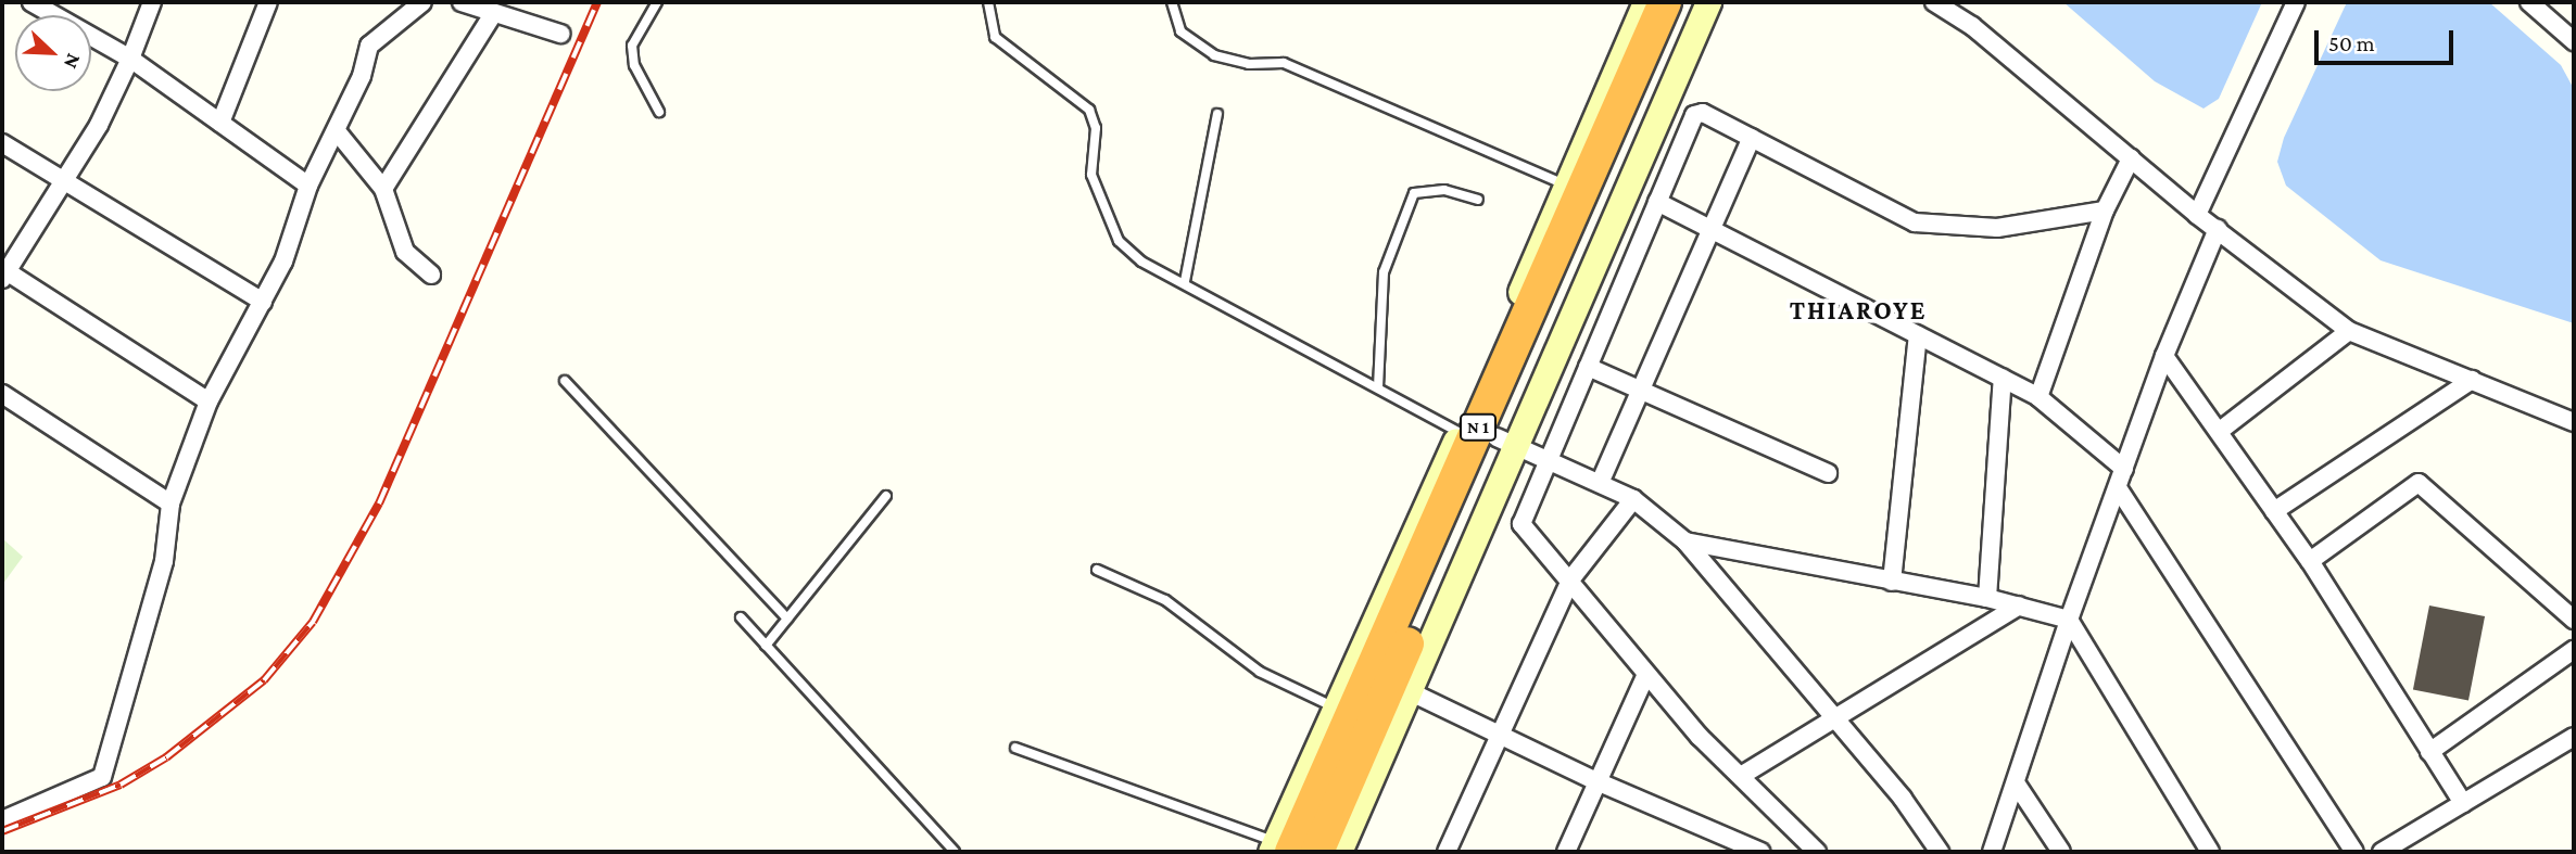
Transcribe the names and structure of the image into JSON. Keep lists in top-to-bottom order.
{
  "streets": {
    "highway": ["N 1"]
  },
  "districts": ["THIAROYE"],
  "scale_bar": "50 m",
  "north": "bottom right"
}
